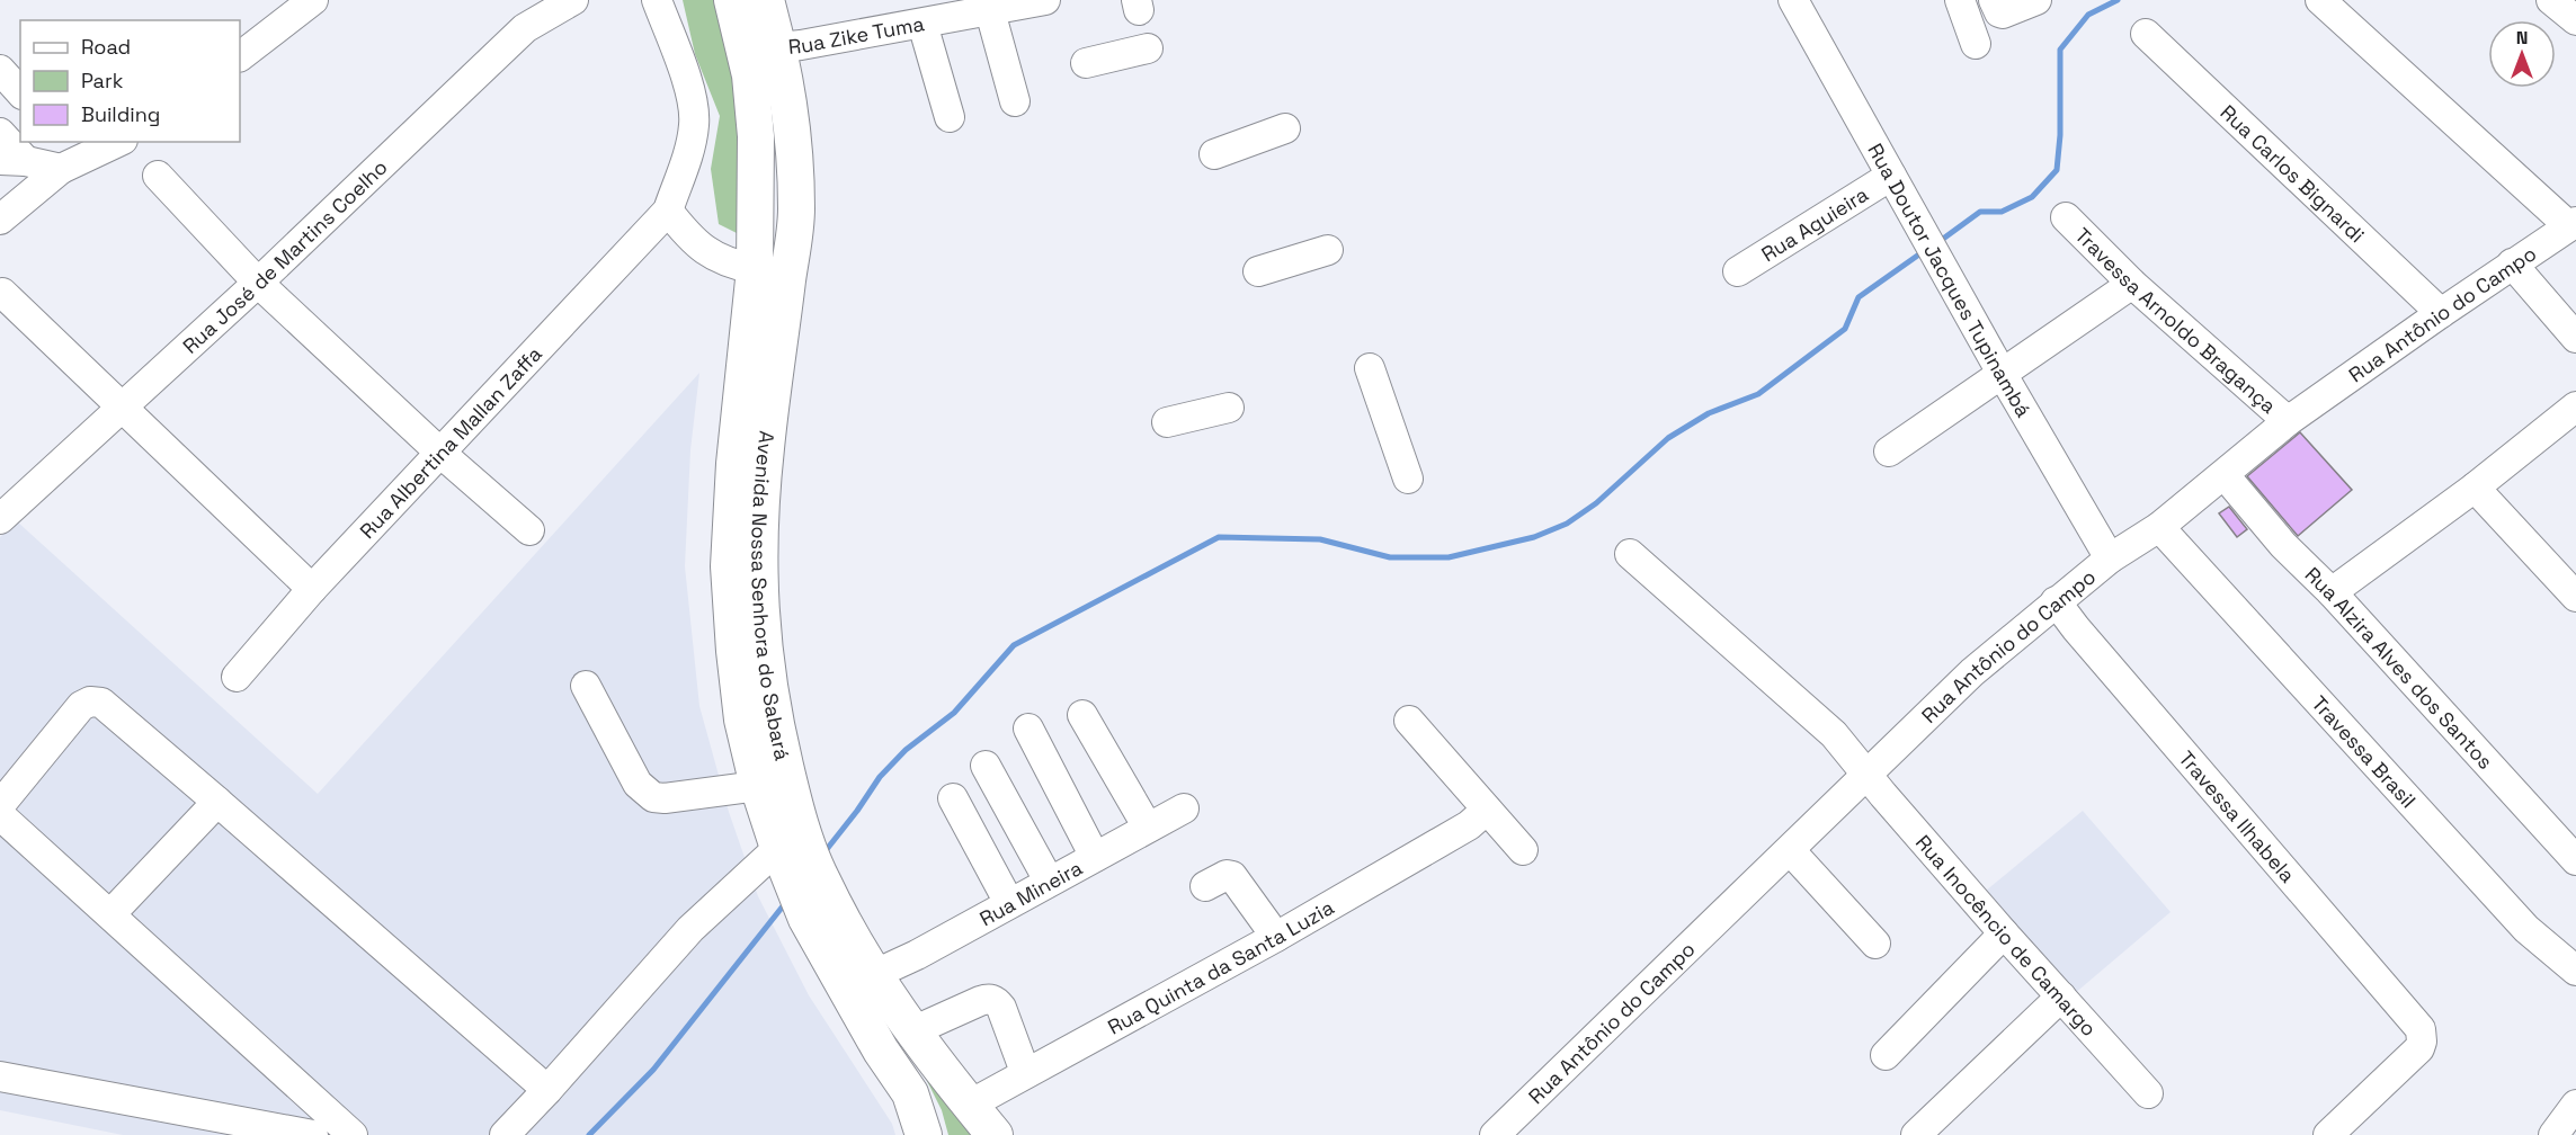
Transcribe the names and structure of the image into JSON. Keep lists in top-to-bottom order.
{
  "streets": {
    "main road": ["Avenida Nossa Senhora do Sabará"],
    "street": [
      "Rua Zike Tuma",
      "Rua Carlos Bignardi",
      "Rua Aguieira",
      "Rua José de Martins Coelho",
      "Rua Doutor Jacques Tupinambá",
      "Rua Antônio do Campo",
      "Travessa Arnoldo Bragança",
      "Rua Albertina Mallan Zaffa",
      "Rua Alzira Alves dos Santos",
      "Travessa Brasil",
      "Travessa Ilhabela",
      "Rua Mineira",
      "Rua Inocêncio de Camargo",
      "Rua Quinta da Santa Luzia"
    ]
  },
  "crossings": [
    ["Rua Zike Tuma", "Avenida Nossa Senhora do Sabará"],
    ["Rua Carlos Bignardi", "Rua Antônio do Campo"],
    ["Rua Aguieira", "Rua Doutor Jacques Tupinambá"],
    ["Rua Doutor Jacques Tupinambá", "Rua Antônio do Campo"],
    ["Rua Antônio do Campo", "Travessa Arnoldo Bragança"],
    ["Rua Antônio do Campo", "Rua Alzira Alves dos Santos"],
    ["Rua Antônio do Campo", "Travessa Brasil"],
    ["Rua Antônio do Campo", "Travessa Ilhabela"],
    ["Rua Antônio do Campo", "Rua Inocêncio de Camargo"],
    ["Avenida Nossa Senhora do Sabará", "Rua Mineira"],
    ["Avenida Nossa Senhora do Sabará", "Rua Quinta da Santa Luzia"]
  ],
  "legend": ["Road", "Park", "Building"],
  "north": "top"
}
